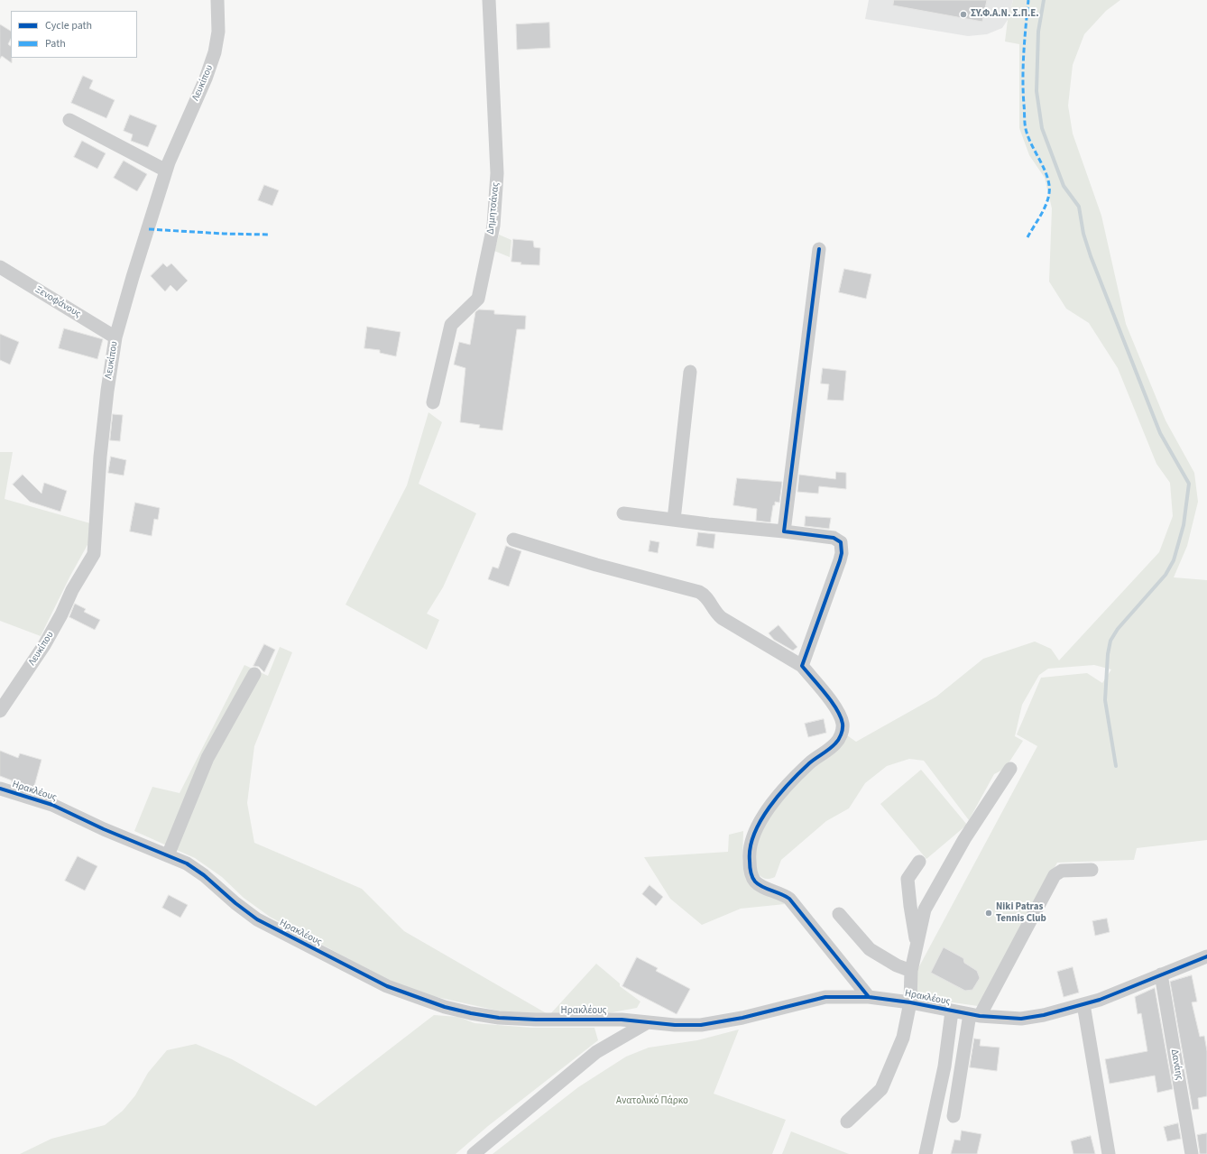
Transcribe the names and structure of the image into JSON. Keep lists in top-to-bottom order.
{
  "streets": {
    "street": [
      "Λευκίπου",
      "Δημητσάνας",
      "Ξενοφάνους",
      "Ηρακλέους",
      "Δανάης"
    ]
  },
  "crossings": [
    ["Λευκίπου", "Ξενοφάνους"],
    ["Ηρακλέους", "Δανάης"]
  ],
  "parks": ["Ανατολικό Πάρκο"],
  "places": ["ΣΥ.Φ.Α.Ν. Σ.Π.Ε.", "Niki Patras Tennis Club"],
  "legend": ["Cycle path", "Path"]
}
